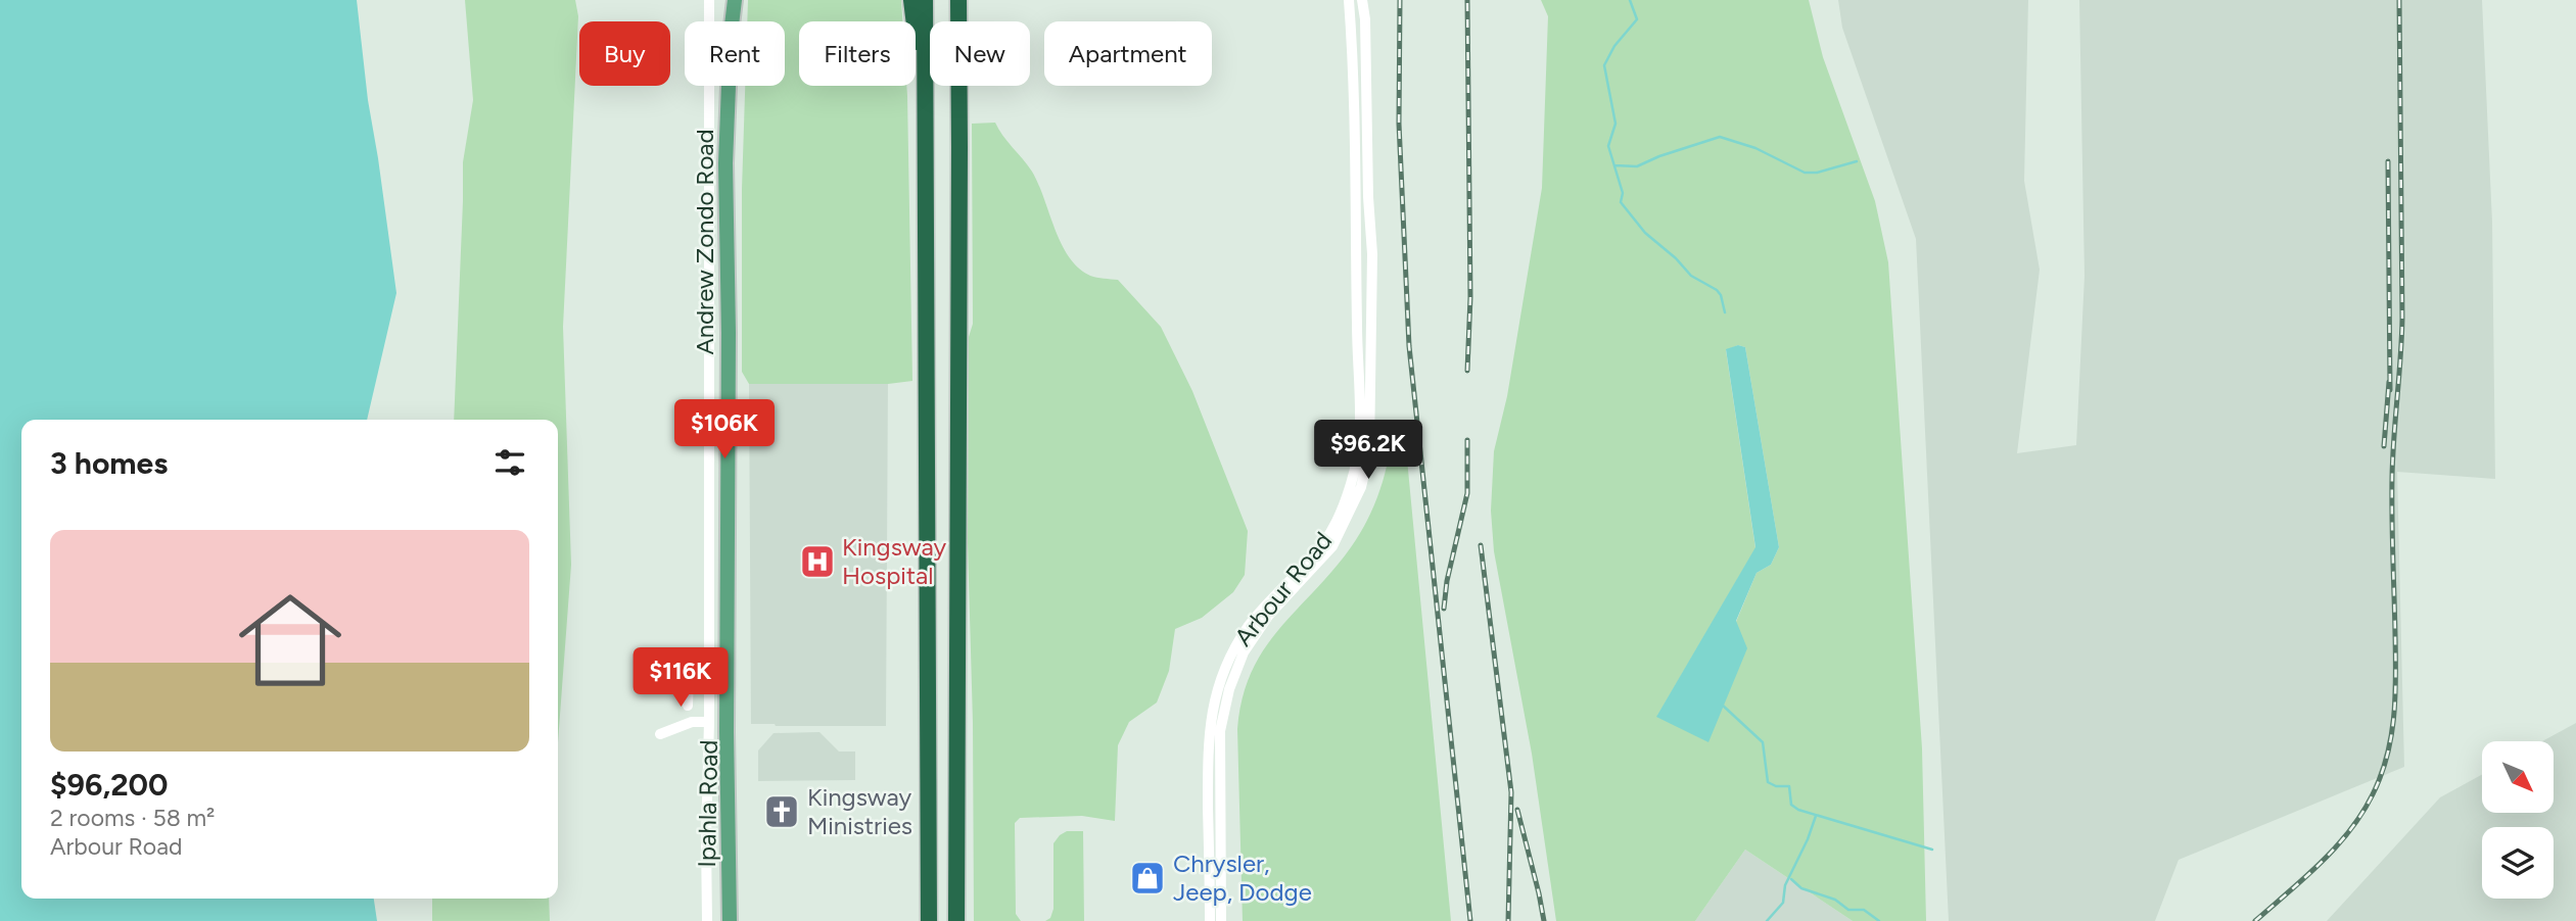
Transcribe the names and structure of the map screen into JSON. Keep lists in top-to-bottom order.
{
  "streets": {
    "main road": ["Andrew Zondo Road"],
    "street": ["Arbour Road", "Ipahla Road"]
  },
  "places": {
    "hospital": ["Kingsway Hospital"],
    "church": ["Kingsway Ministries"],
    "shop": ["Chrysler, Jeep, Dodge"]
  },
  "north": "bottom right",
  "page": {
    "chip": [
      "Buy",
      "Rent",
      "Filters",
      "New",
      "Apartment"
    ],
    "price": ["$106K", "$96.2K", "$116K"],
    "heading": "3 homes",
    "list": [
      {
        "name": "$96,200",
        "note": "2 rooms · 58 m² · Arbour Road"
      }
    ]
  }
}
